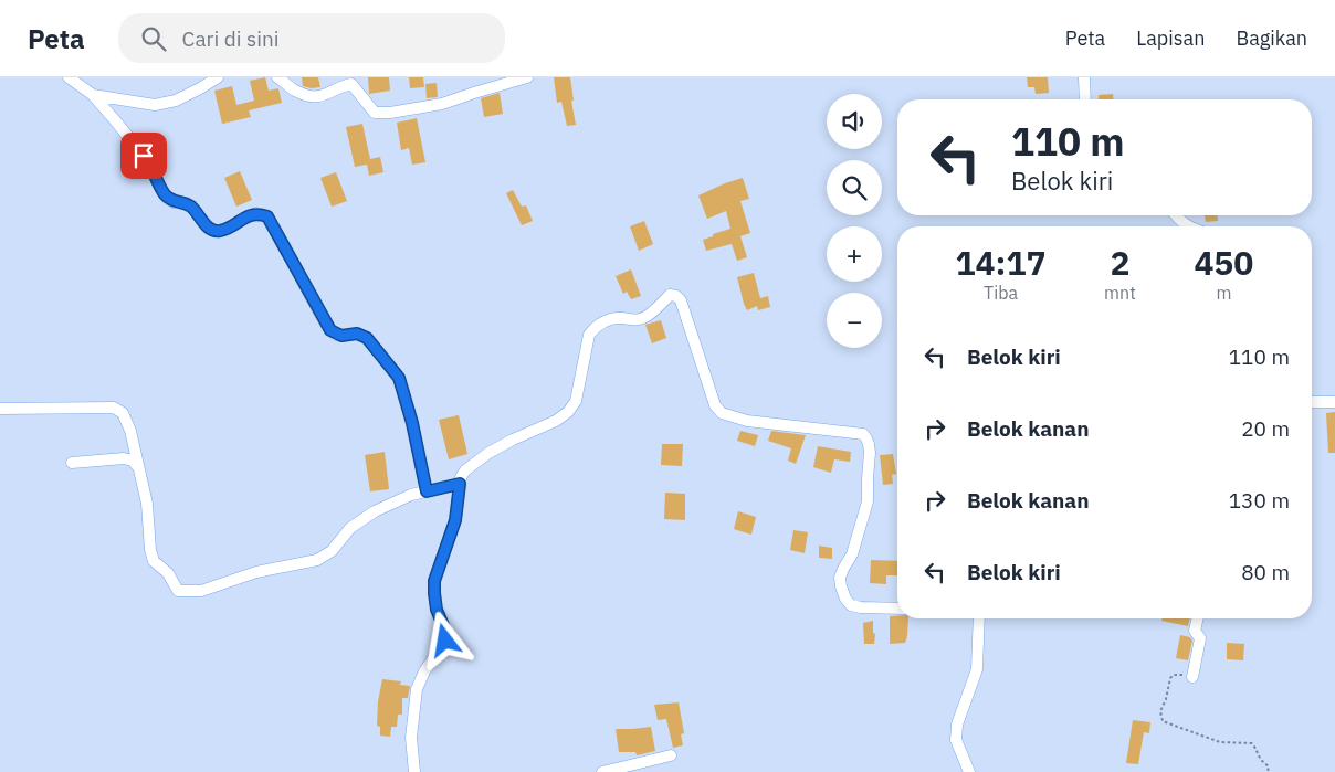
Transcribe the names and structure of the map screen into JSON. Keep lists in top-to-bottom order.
{
  "page": {
    "header": "Peta",
    "search": "Cari di sini",
    "nav": ["Peta", "Lapisan", "Bagikan"],
    "map_buttons": ["+", "−"],
    "turn": ["110 m", "Belok kiri"],
    "eta": [
      "14:17",
      "Tiba",
      "2",
      "mnt",
      "450",
      "m"
    ],
    "list": [
      {
        "name": "Belok kiri",
        "value": "110 m"
      },
      {
        "name": "Belok kanan",
        "value": "20 m"
      },
      {
        "name": "Belok kanan",
        "value": "130 m"
      },
      {
        "name": "Belok kiri",
        "value": "80 m"
      }
    ]
  }
}
